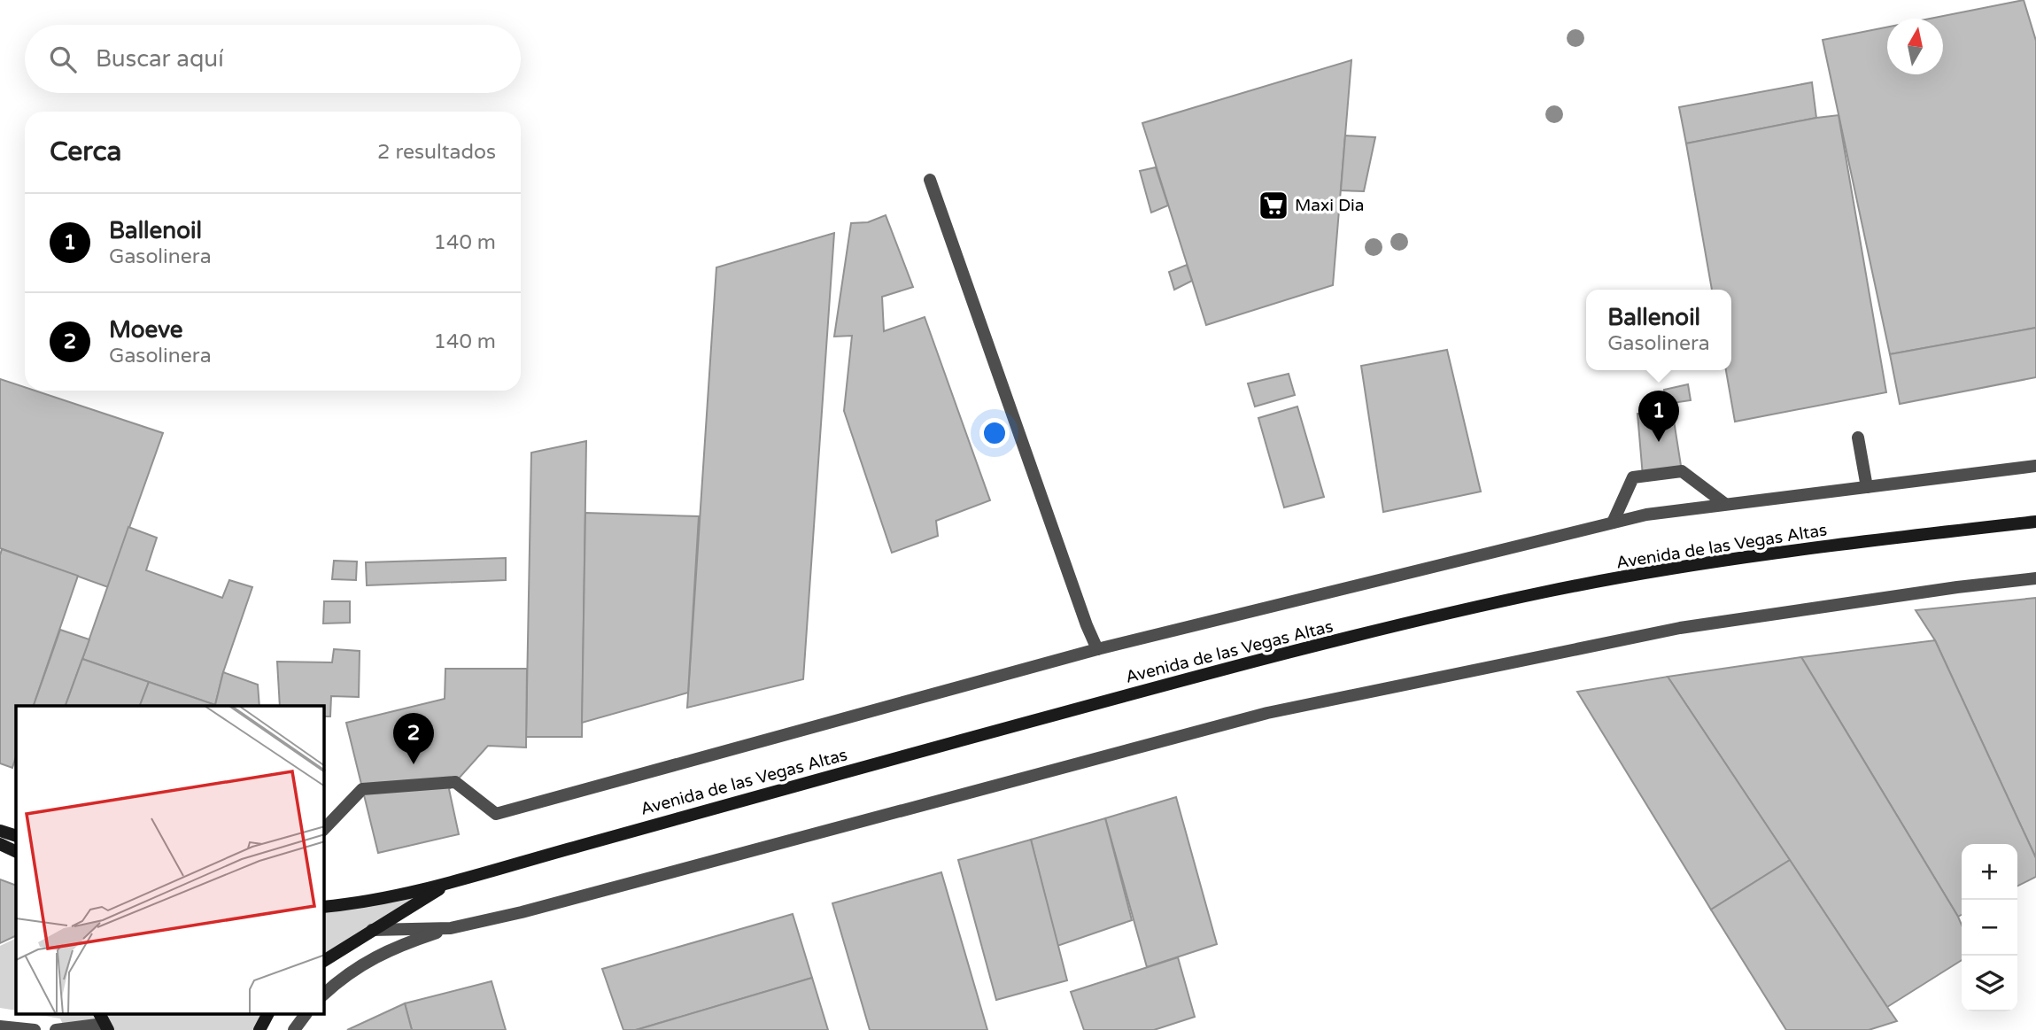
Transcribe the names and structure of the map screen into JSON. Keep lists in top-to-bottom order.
{
  "streets": {
    "main road": ["Avenida de las Vegas Altas"]
  },
  "places": {
    "supermarket": ["Maxi Dia"]
  },
  "north": "top",
  "page": {
    "search": "Buscar aquí",
    "heading": ["Cerca", "2 resultados"],
    "list": [
      {
        "mark": "1",
        "name": "Ballenoil",
        "note": "Gasolinera",
        "value": "140 m"
      },
      {
        "mark": "2",
        "name": "Moeve",
        "note": "Gasolinera",
        "value": "140 m"
      }
    ],
    "popup": ["Ballenoil", "Gasolinera"],
    "pins": ["1", "2"],
    "map_buttons": ["+", "−"]
  }
}
